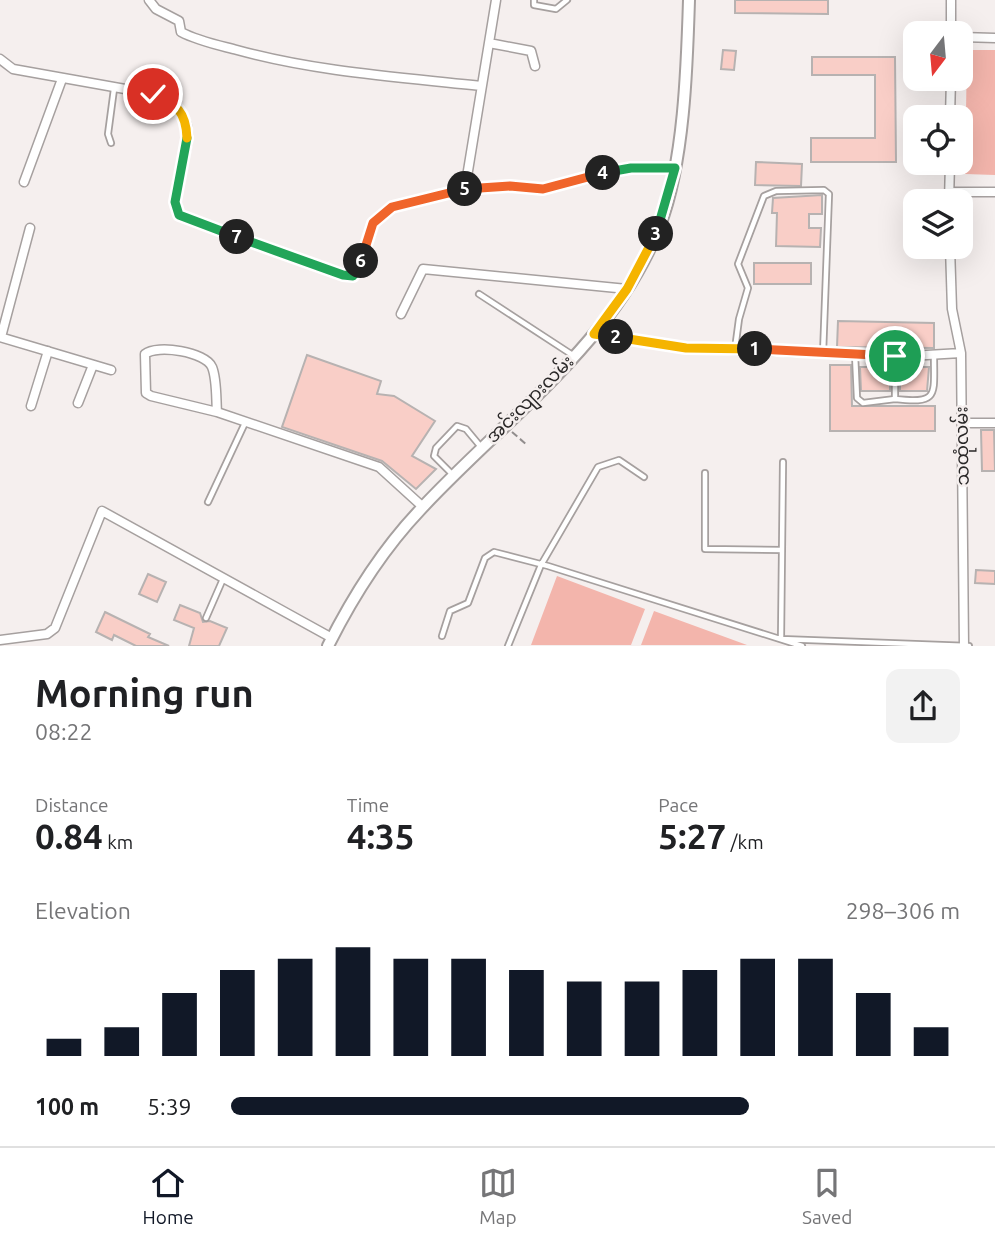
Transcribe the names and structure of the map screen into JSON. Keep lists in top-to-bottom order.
{
  "streets": {
    "main road": ["အင်းလျားလမ်း"],
    "street": ["သထုံလမ်း"]
  },
  "north": "bottom",
  "page": {
    "pins": [
      "4",
      "5",
      "3",
      "7",
      "6",
      "2",
      "1"
    ],
    "heading": ["Morning run", "08:22"],
    "stats": [
      ["Distance", "0.84 km"],
      ["Time", "4:35"],
      ["Pace", "5:27 /km"]
    ],
    "chart": ["Elevation", "298–306 m"],
    "list": [
      {
        "name": "100 m",
        "note": "5:39"
      }
    ],
    "tabs": ["Home", "Map", "Saved"]
  }
}
